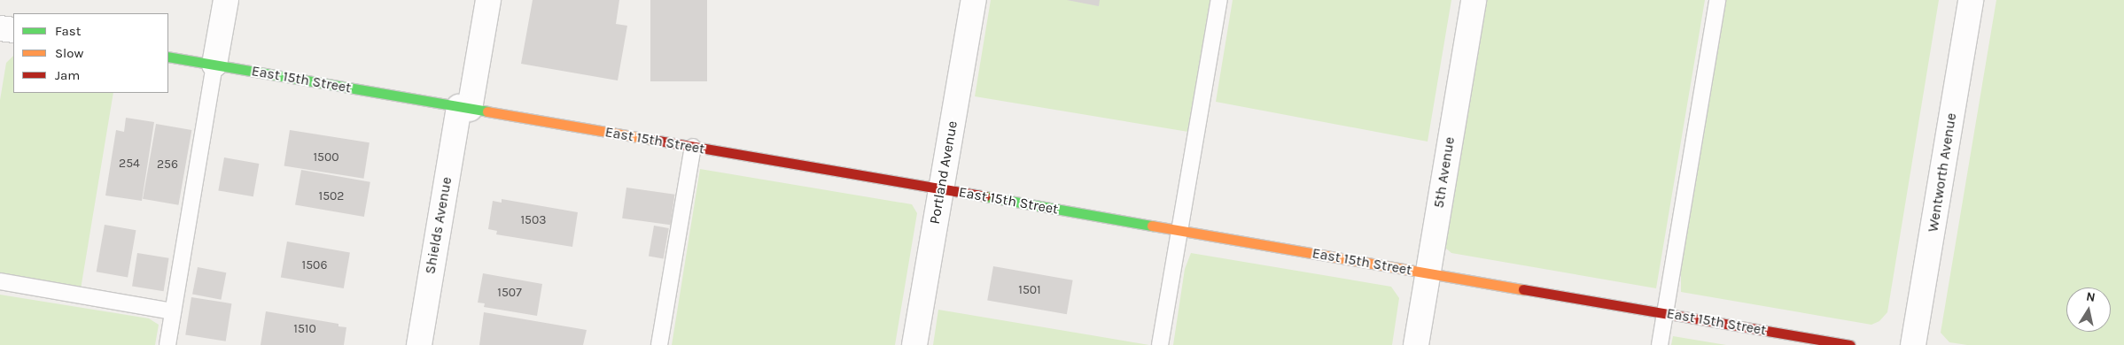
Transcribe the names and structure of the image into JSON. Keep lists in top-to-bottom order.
{
  "streets": {
    "street": [
      "East 15th Street",
      "Portland Avenue",
      "5th Avenue",
      "Wentworth Avenue",
      "Shields Avenue"
    ]
  },
  "crossings": [
    ["East 15th Street", "Portland Avenue"],
    ["East 15th Street", "5th Avenue"],
    ["East 15th Street", "Shields Avenue"]
  ],
  "house_numbers": [
    "1500",
    "254",
    "256",
    "1502",
    "1503",
    "1506",
    "1501",
    "1507",
    "1510"
  ],
  "legend": ["Fast", "Slow", "Jam"],
  "north": "top"
}
